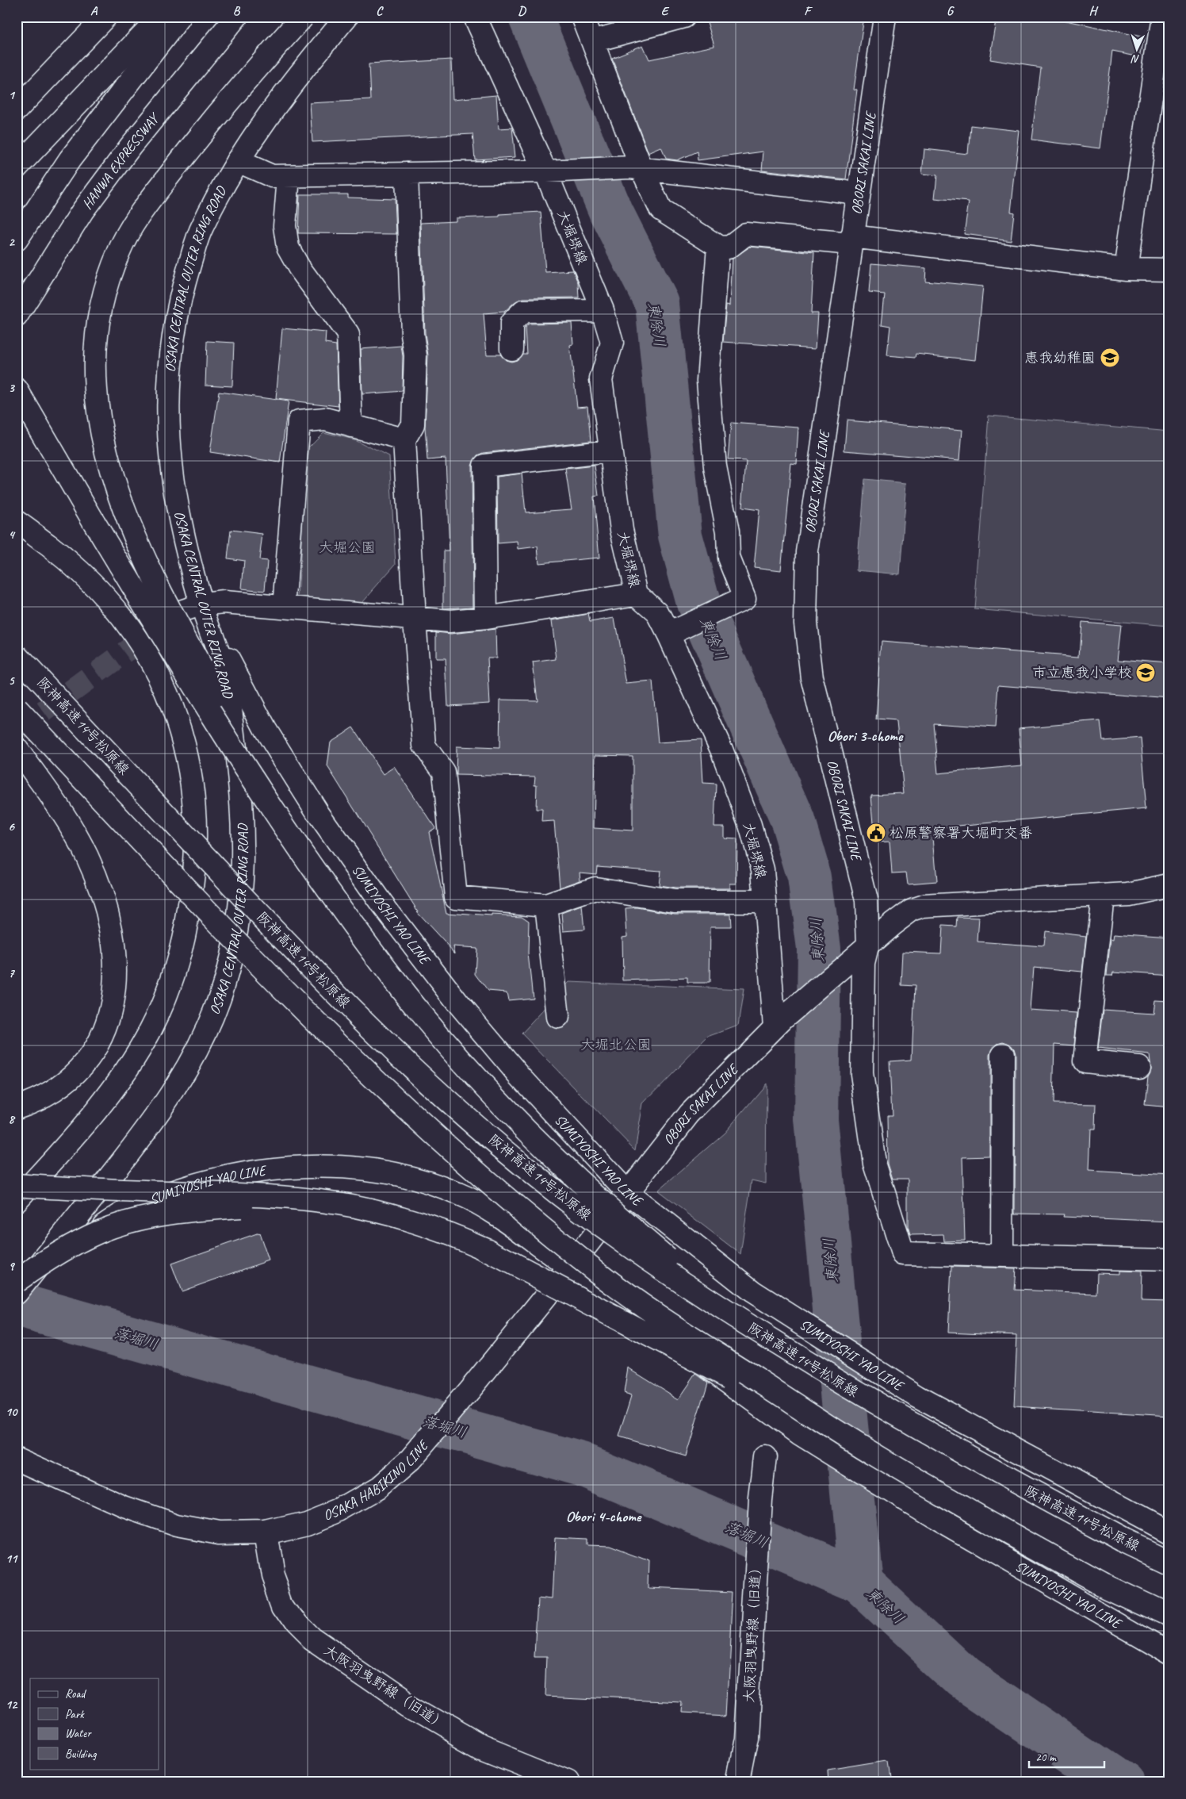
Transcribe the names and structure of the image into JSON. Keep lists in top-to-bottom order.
{
  "streets": {
    "main road": [
      "HANWA EXPRESSWAY",
      "OBORI SAKAI LINE",
      "大堀堺線",
      "OSAKA CENTRAL OUTER RING ROAD",
      "阪神高速14号松原線",
      "SUMIYOSHI YAO LINE",
      "OSAKA HABIKINO LINE",
      "大阪羽曳野線（旧道）"
    ]
  },
  "crossings": [
    ["OBORI SAKAI LINE", "大堀堺線"],
    ["OBORI SAKAI LINE", "SUMIYOSHI YAO LINE"],
    ["OBORI SAKAI LINE", "OSAKA HABIKINO LINE"],
    ["OSAKA CENTRAL OUTER RING ROAD", "SUMIYOSHI YAO LINE"],
    ["SUMIYOSHI YAO LINE", "OSAKA HABIKINO LINE"],
    ["OSAKA HABIKINO LINE", "大阪羽曳野線（旧道）"]
  ],
  "districts": ["Obori 3-chome", "Obori 4-chome"],
  "water": ["東除川", "落堀川"],
  "parks": ["大堀公園", "大堀北公園"],
  "places": {
    "school or university": ["恵我幼稚園", "市立恵我小学校"],
    "public building": ["松原警察署大堀町交番"]
  },
  "legend": [
    "Road",
    "Park",
    "Water",
    "Building"
  ],
  "scale_bar": "20 m",
  "north": "bottom",
  "grid": {
    "columns": [
      "A",
      "B",
      "C",
      "D",
      "E",
      "F",
      "G",
      "H"
    ],
    "rows": [
      "1",
      "2",
      "3",
      "4",
      "5",
      "6",
      "7",
      "8",
      "9",
      "10",
      "11",
      "12"
    ]
  }
}
